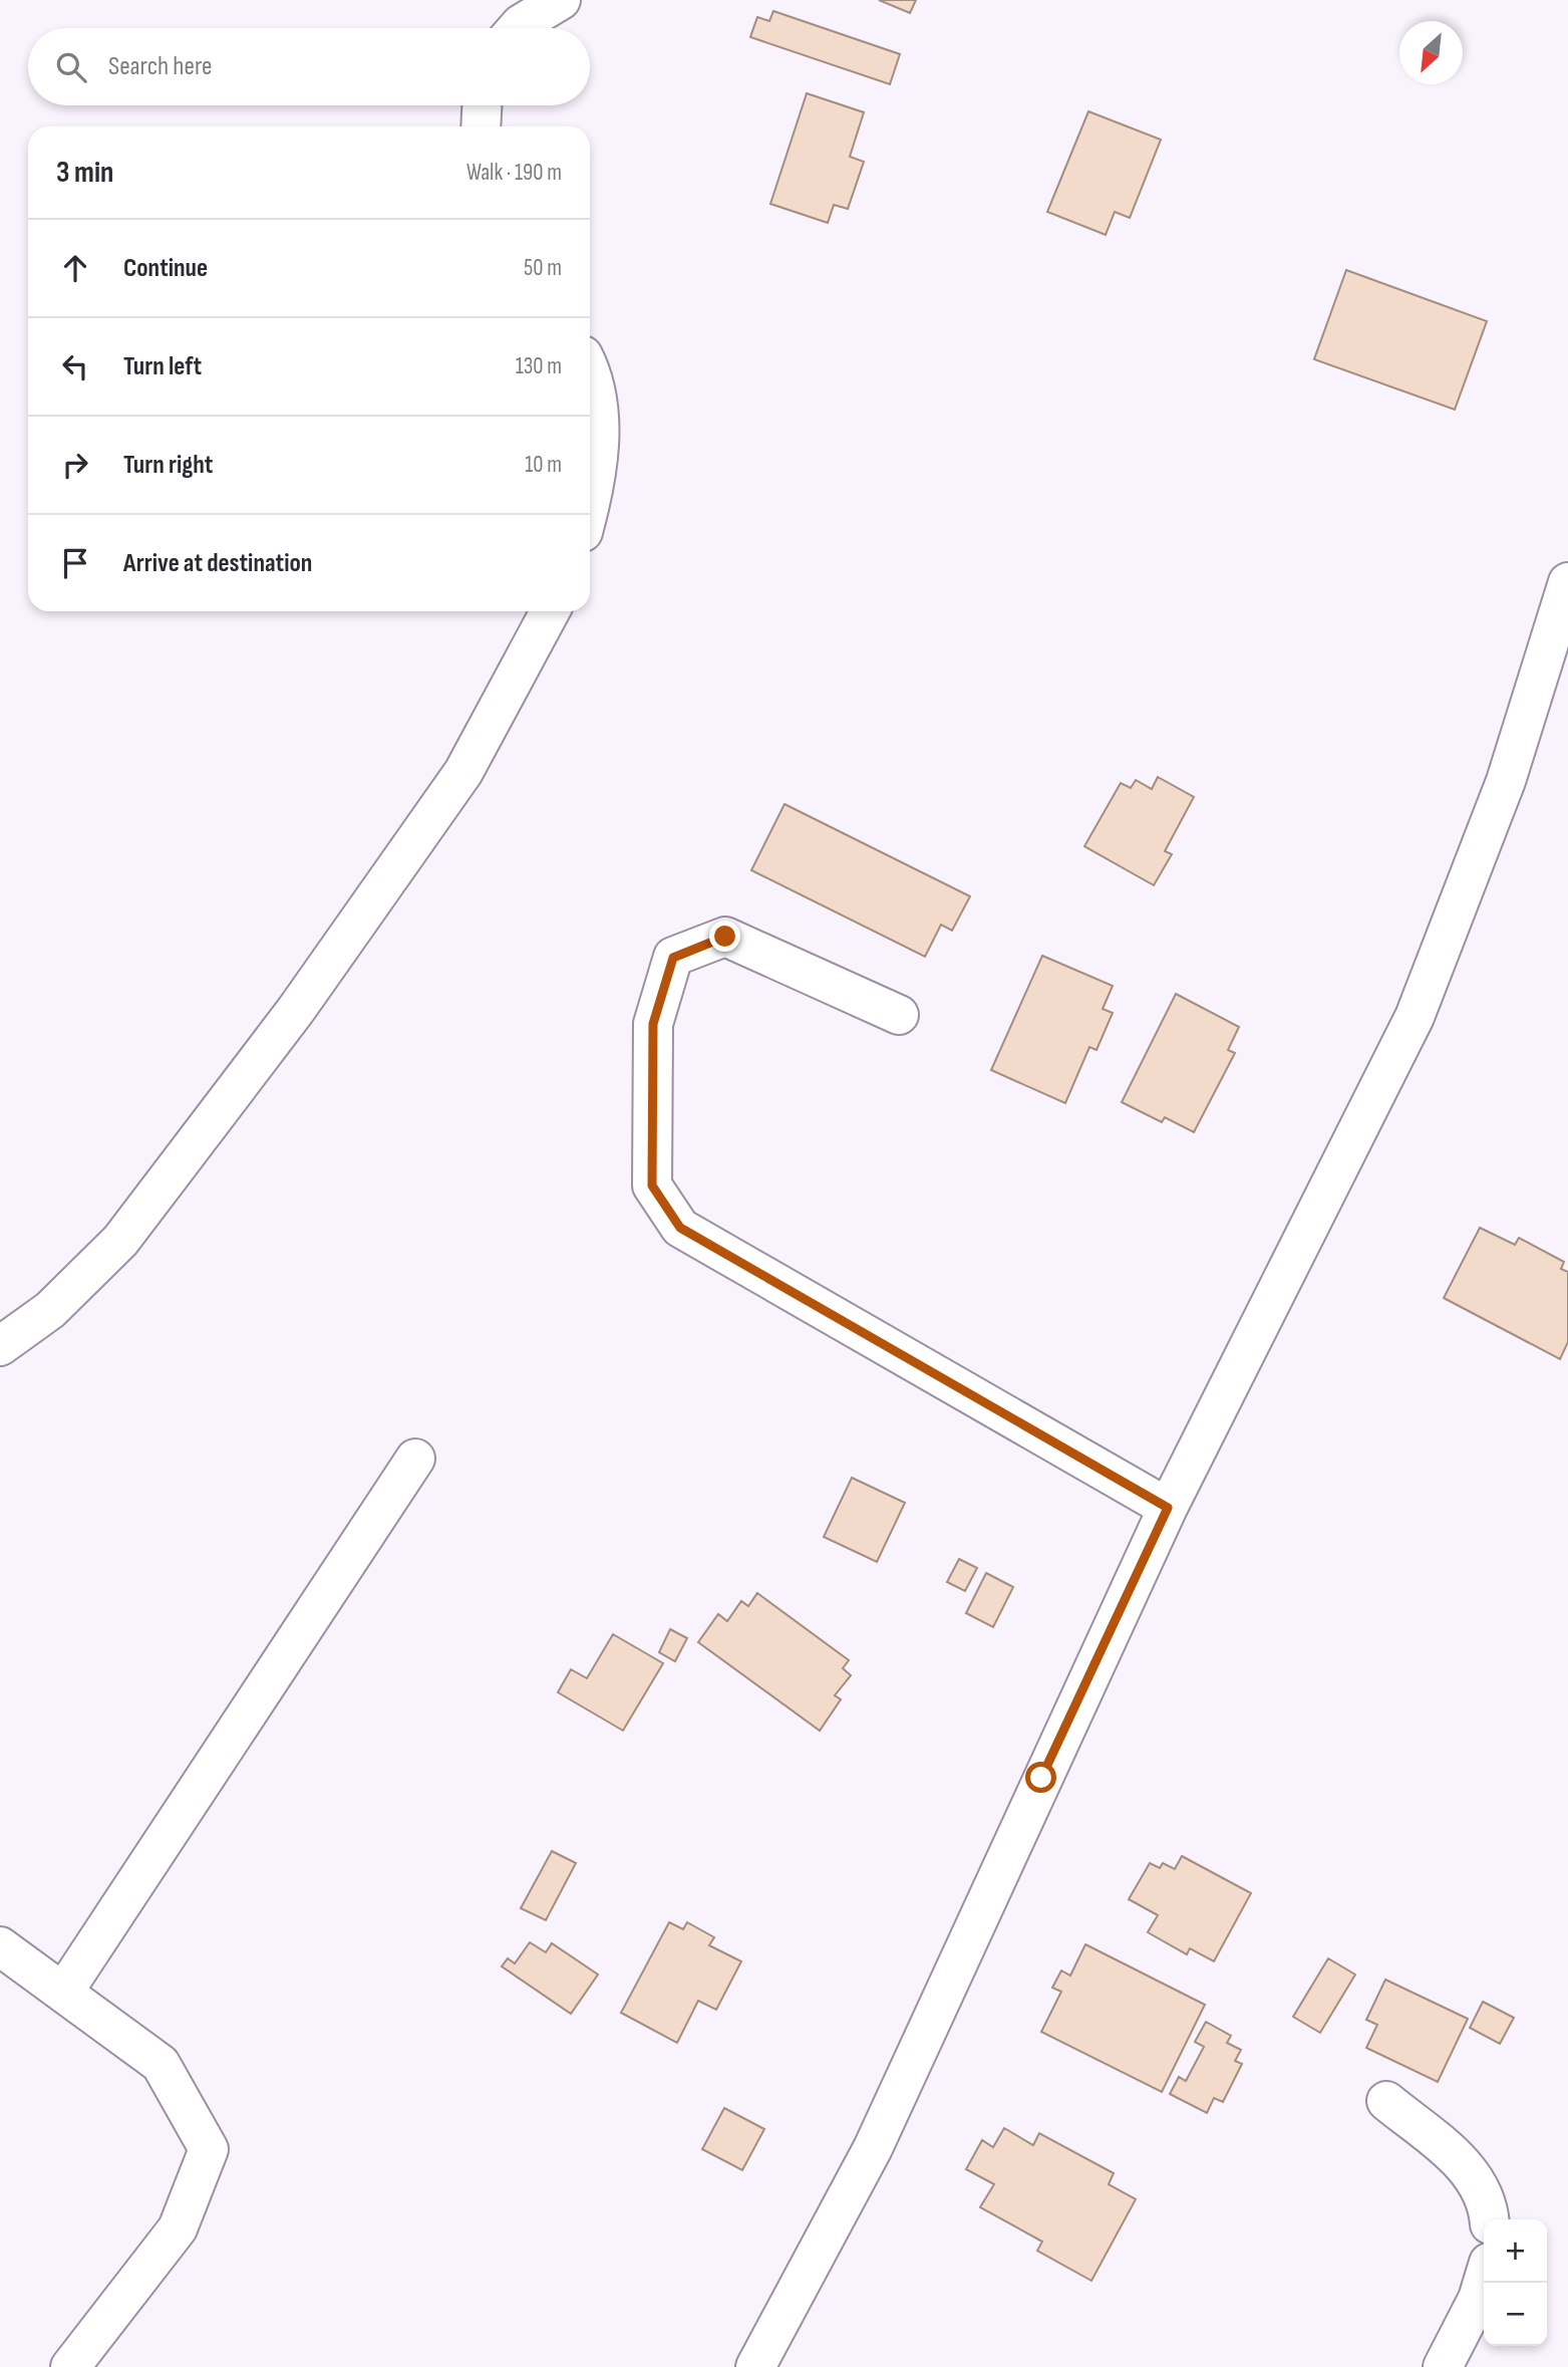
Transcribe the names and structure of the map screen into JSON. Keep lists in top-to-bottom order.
{
  "north": "bottom left",
  "page": {
    "search": "Search here",
    "heading": ["3 min", "Walk · 190 m"],
    "list": [
      ["Continue", "50 m"],
      ["Turn left", "130 m"],
      ["Turn right", "10 m"],
      "Arrive at destination"
    ],
    "map_buttons": ["+", "−"]
  }
}
